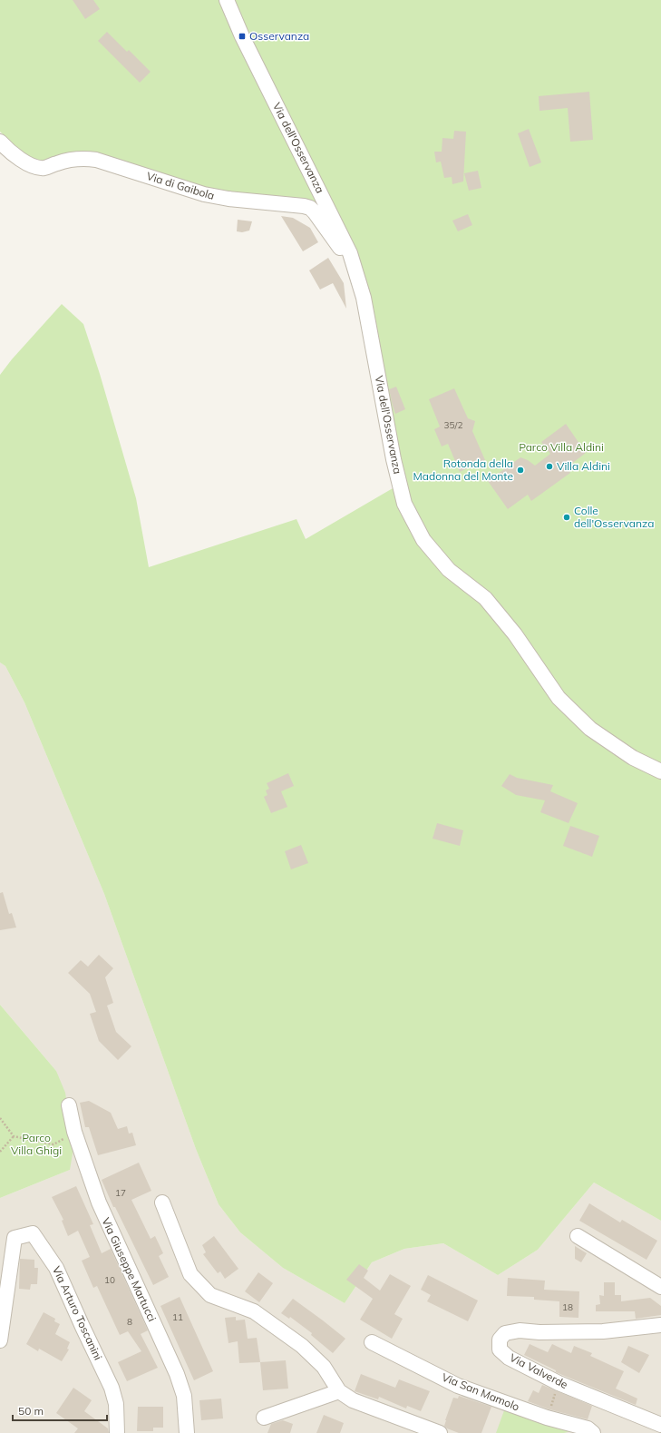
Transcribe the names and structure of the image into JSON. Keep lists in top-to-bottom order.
{
  "streets": {
    "street": [
      "Via dell'Osservanza",
      "Via di Gaibola",
      "Via Giuseppe Martucci",
      "Via Arturo Toscanini",
      "Via Valverde",
      "Via San Mamolo"
    ]
  },
  "crossings": [
    ["Via dell'Osservanza", "Via di Gaibola"]
  ],
  "parks": ["Parco Villa Aldini", "Parco Villa Ghigi"],
  "places": {
    "transit": ["Osservanza"],
    "other": ["Villa Aldini", "Rotonda della Madonna del Monte", "Colle dell'Osservanza"]
  },
  "house_numbers": [
    "35/2",
    "17",
    "10",
    "18",
    "11",
    "8"
  ],
  "scale_bar": "50 m"
}
